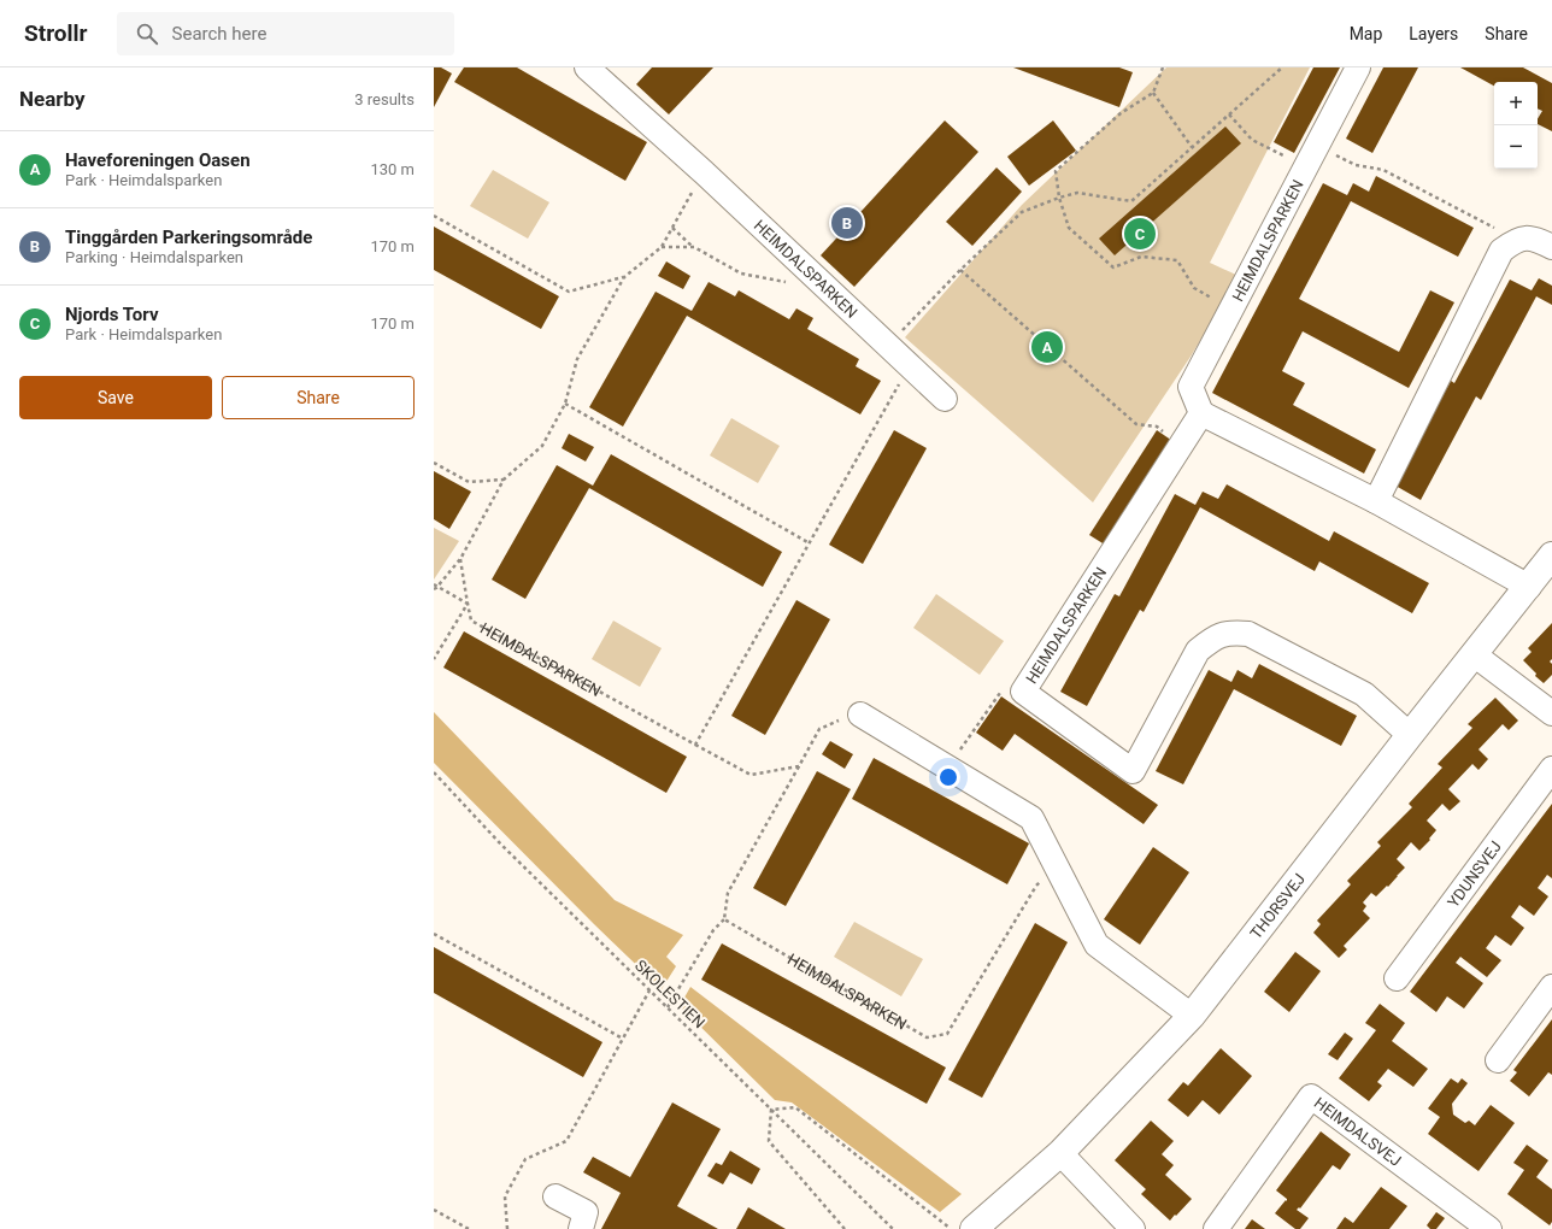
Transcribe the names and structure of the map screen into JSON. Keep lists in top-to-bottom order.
{
  "streets": {
    "street": [
      "HEIMDALSPARKEN",
      "YDUNSVEJ",
      "THORSVEJ",
      "HEIMDALSVEJ"
    ],
    "path": ["SKOLESTIEN"]
  },
  "crossings": [
    ["HEIMDALSPARKEN", "THORSVEJ"]
  ],
  "page": {
    "header": "Strollr",
    "search": "Search here",
    "nav": ["Map", "Layers", "Share"],
    "heading": ["Nearby", "3 results"],
    "map_buttons": ["+", "−"],
    "list": [
      {
        "mark": "A",
        "name": "Haveforeningen Oasen",
        "note": "Park · Heimdalsparken",
        "value": "130 m"
      },
      {
        "mark": "B",
        "name": "Tinggården Parkeringsområde",
        "note": "Parking · Heimdalsparken",
        "value": "170 m"
      },
      {
        "mark": "C",
        "name": "Njords Torv",
        "note": "Park · Heimdalsparken",
        "value": "170 m"
      }
    ],
    "pins": ["B", "C", "A"],
    "buttons": ["Save", "Share"]
  }
}
